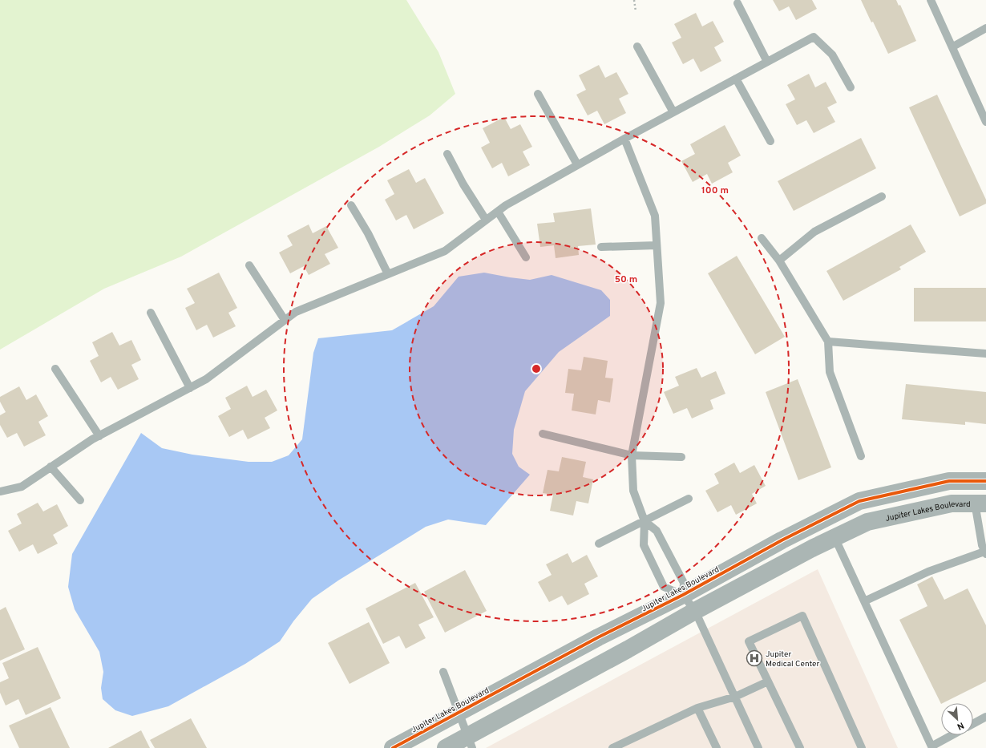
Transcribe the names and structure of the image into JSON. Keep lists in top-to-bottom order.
{
  "streets": {
    "street": ["Jupiter Lakes Boulevard"]
  },
  "places": {
    "hospital": ["Jupiter Medical Center"]
  },
  "north": "bottom right",
  "rings": ["100 m", "50 m"]
}
